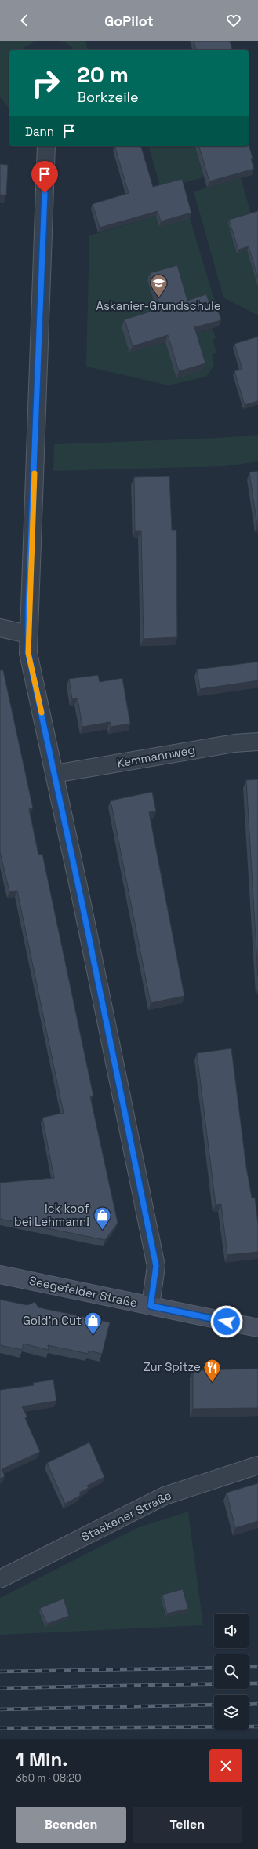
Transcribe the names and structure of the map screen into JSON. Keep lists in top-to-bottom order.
{
  "streets": {
    "street": ["Kemmannweg", "Seegefelder Straße", "Staakener Straße"]
  },
  "places": {
    "school or university": ["Askanier-Grundschule"],
    "shop": ["Ick koof bei Lehmann!", "Gold'n Cut"],
    "restaurant": ["Zur Spitze"]
  },
  "page": {
    "header": "GoPilot",
    "turn": ["20 m", "Borkzeile"],
    "then": "Dann",
    "heading": ["1 Min.", "350 m · 08:20"],
    "buttons": ["Beenden", "Teilen"]
  }
}
